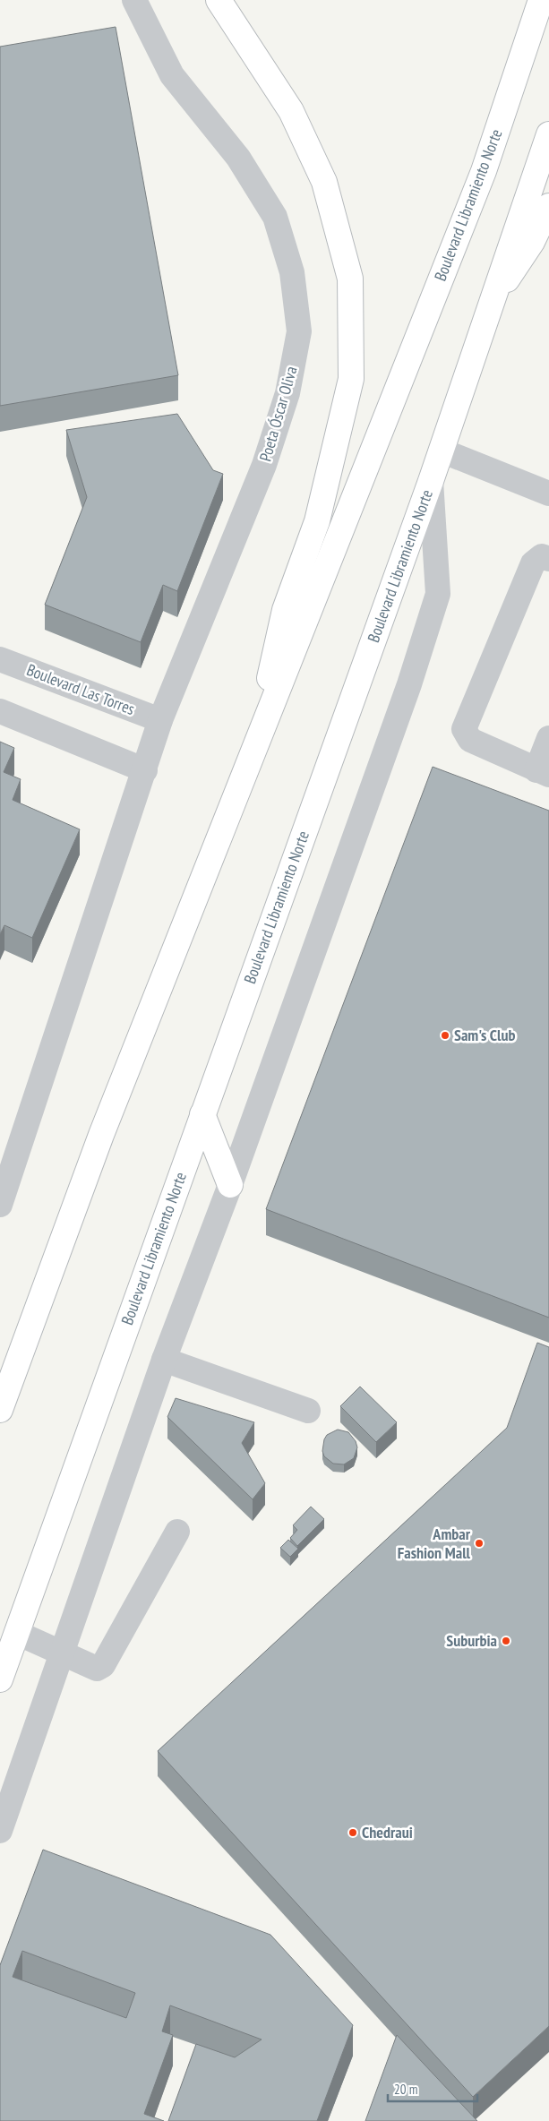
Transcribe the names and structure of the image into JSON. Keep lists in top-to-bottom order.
{
  "streets": {
    "highway": ["Boulevard Libramiento Norte"],
    "street": ["Poeta Óscar Oliva", "Boulevard Las Torres"]
  },
  "crossings": [
    ["Poeta Óscar Oliva", "Boulevard Las Torres"]
  ],
  "places": [
    "Sam's Club",
    "Ambar Fashion Mall",
    "Suburbia",
    "Chedraui"
  ],
  "scale_bar": "20 m"
}
